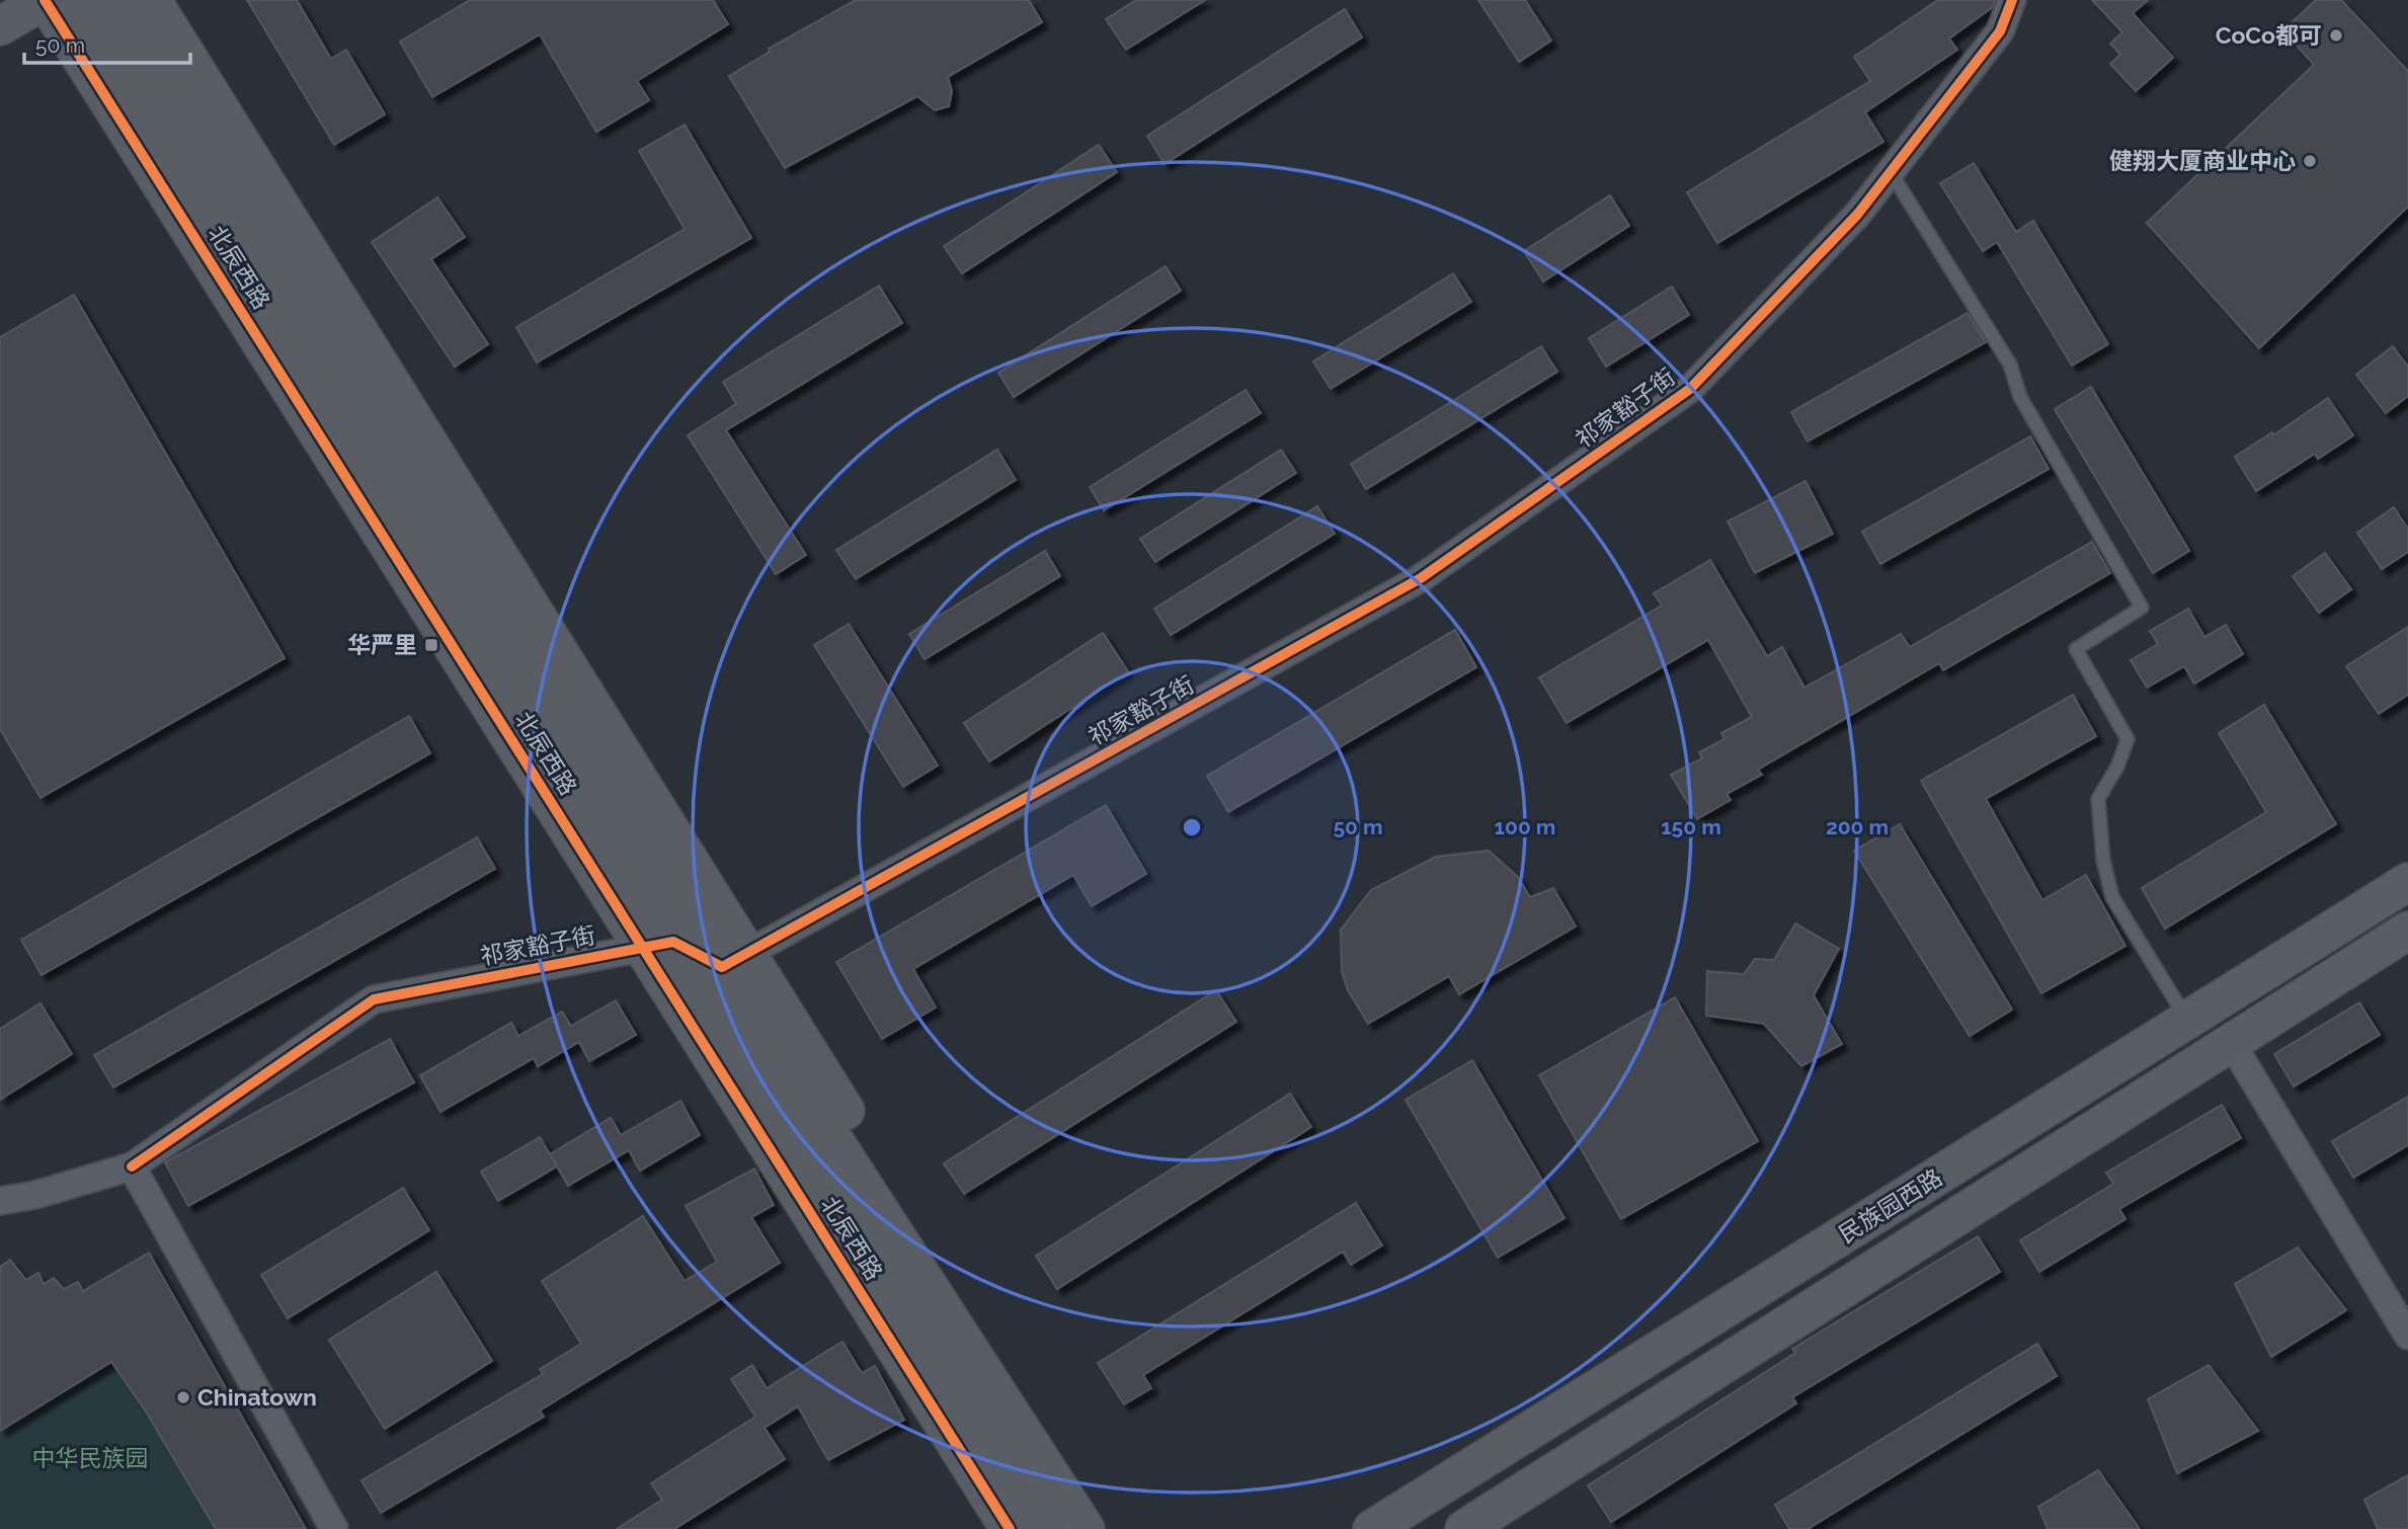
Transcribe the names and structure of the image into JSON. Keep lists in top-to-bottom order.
{
  "streets": {
    "main road": ["北辰西路", "民族园西路"],
    "street": ["祁家豁子街"]
  },
  "crossings": [
    ["北辰西路", "祁家豁子街"]
  ],
  "parks": ["中华民族园"],
  "places": {
    "other": ["CoCo都可", "健翔大厦商业中心", "Chinatown"],
    "transit": ["华严里"]
  },
  "scale_bar": "50 m",
  "rings": [
    "50 m",
    "100 m",
    "150 m",
    "200 m"
  ]
}
